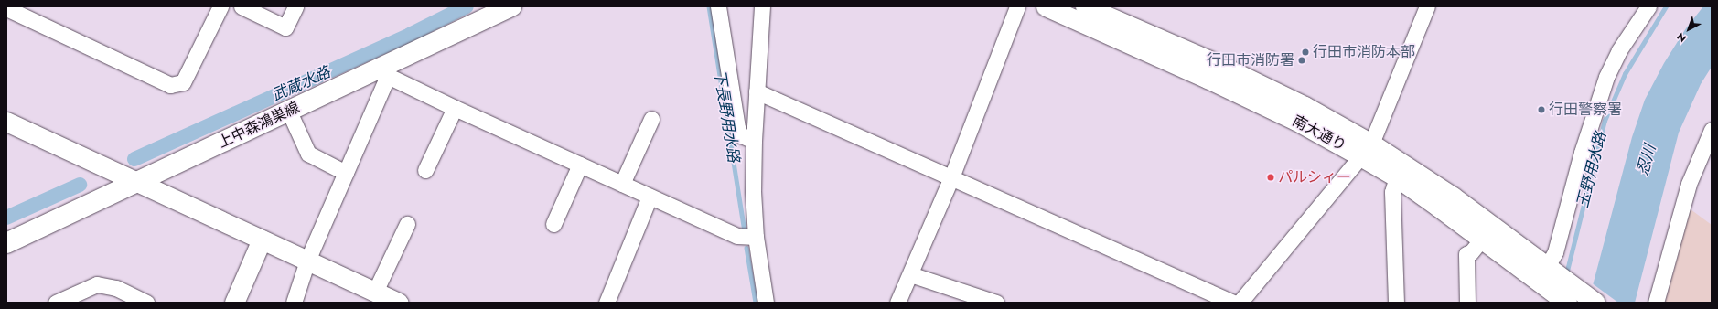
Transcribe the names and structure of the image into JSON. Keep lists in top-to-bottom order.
{
  "streets": {
    "main road": ["上中森鴻巣線"],
    "street": ["南大通り"]
  },
  "water": [
    "武蔵水路",
    "下長野用水路",
    "忍川",
    "玉野用水路"
  ],
  "places": [
    "行田市消防本部",
    "行田市消防署",
    "行田警察署",
    "パルシィー"
  ],
  "north": "bottom left"
}
